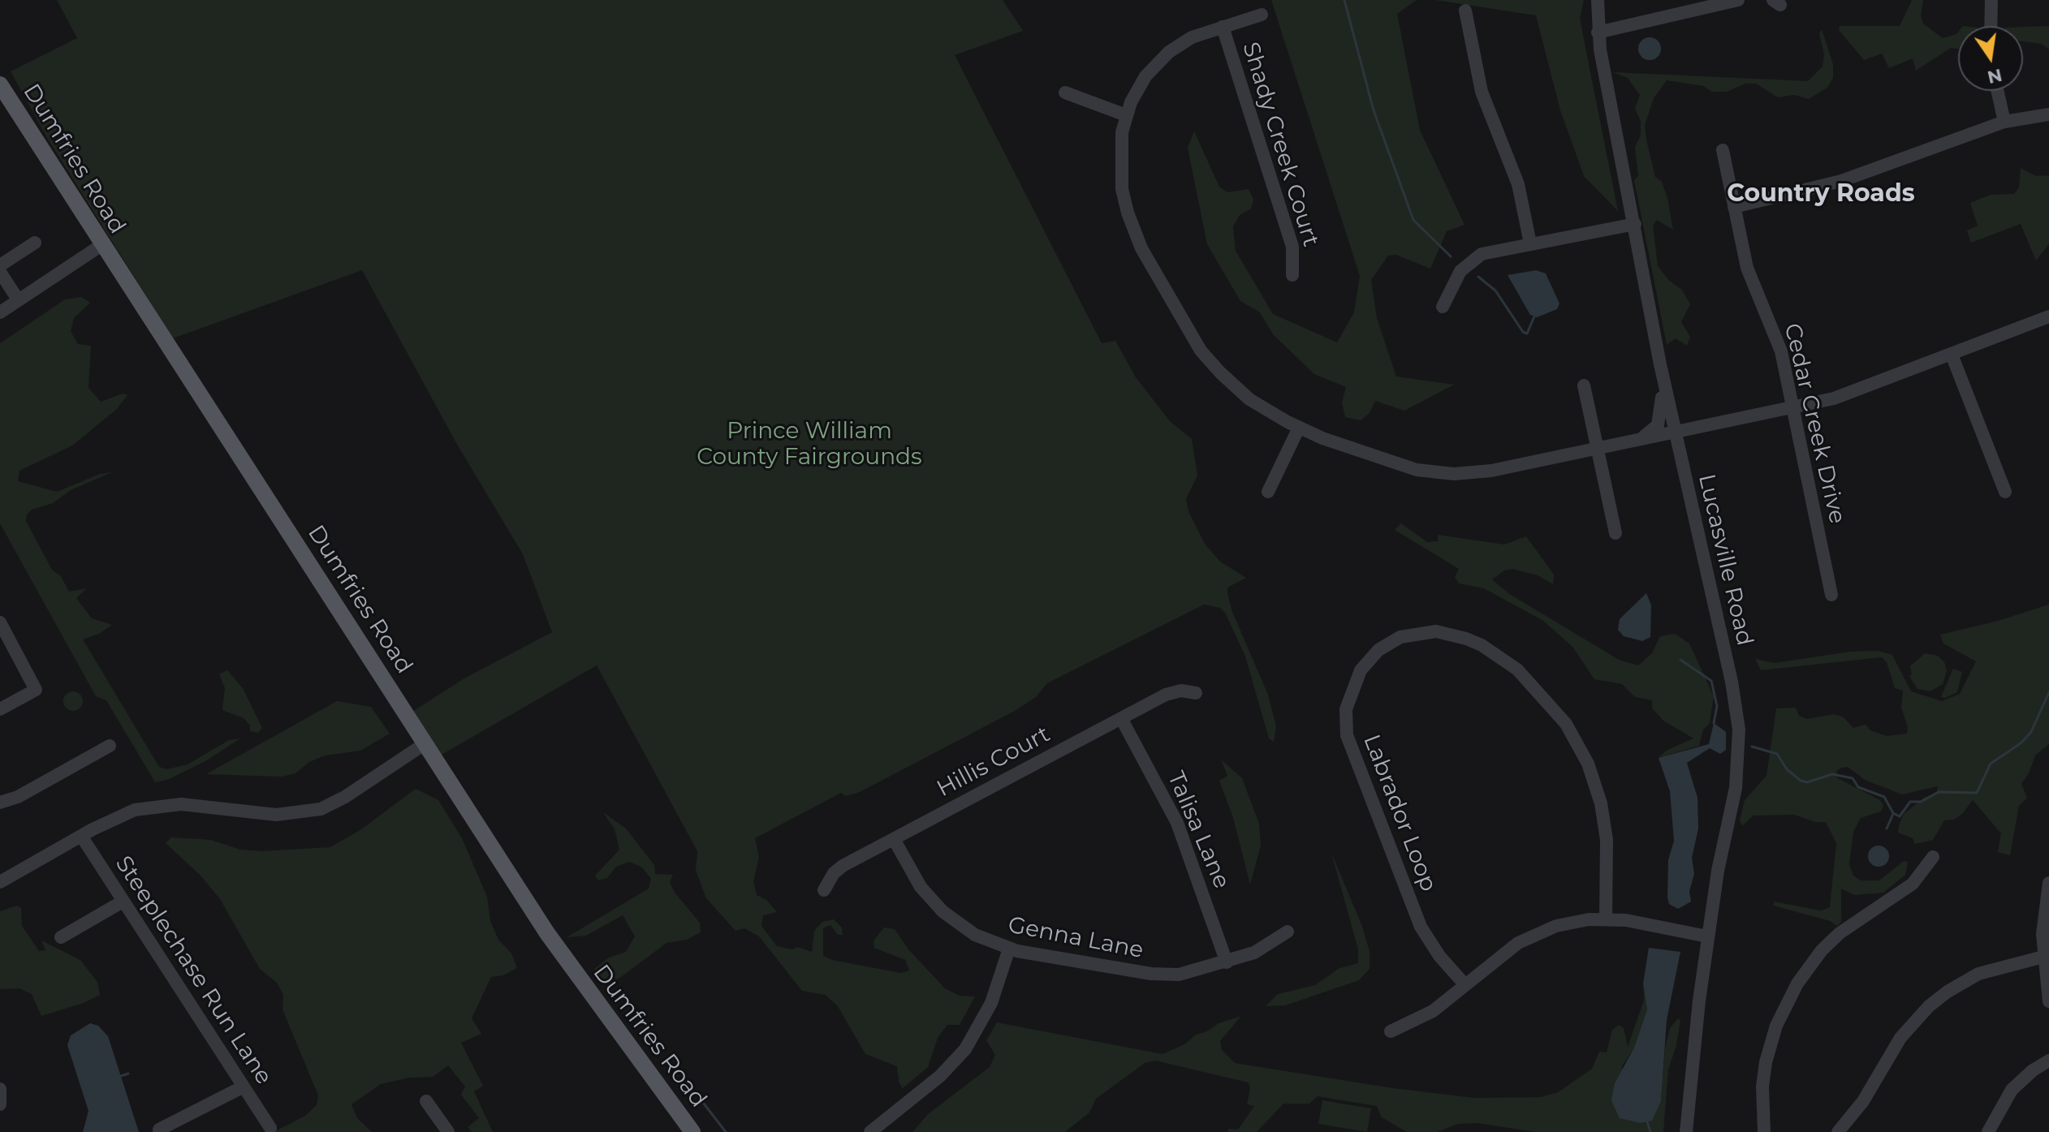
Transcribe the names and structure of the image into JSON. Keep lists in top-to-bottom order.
{
  "streets": {
    "main road": ["Dumfries Road"],
    "street": [
      "Shady Creek Court",
      "Cedar Creek Drive",
      "Lucasville Road",
      "Hillis Court",
      "Labrador Loop",
      "Talisa Lane",
      "Genna Lane",
      "Steeplechase Run Lane"
    ]
  },
  "crossings": [
    ["Hillis Court", "Talisa Lane"],
    ["Hillis Court", "Genna Lane"],
    ["Talisa Lane", "Genna Lane"]
  ],
  "districts": ["Country Roads"],
  "parks": ["Prince William County Fairgrounds"],
  "north": "bottom"
}
